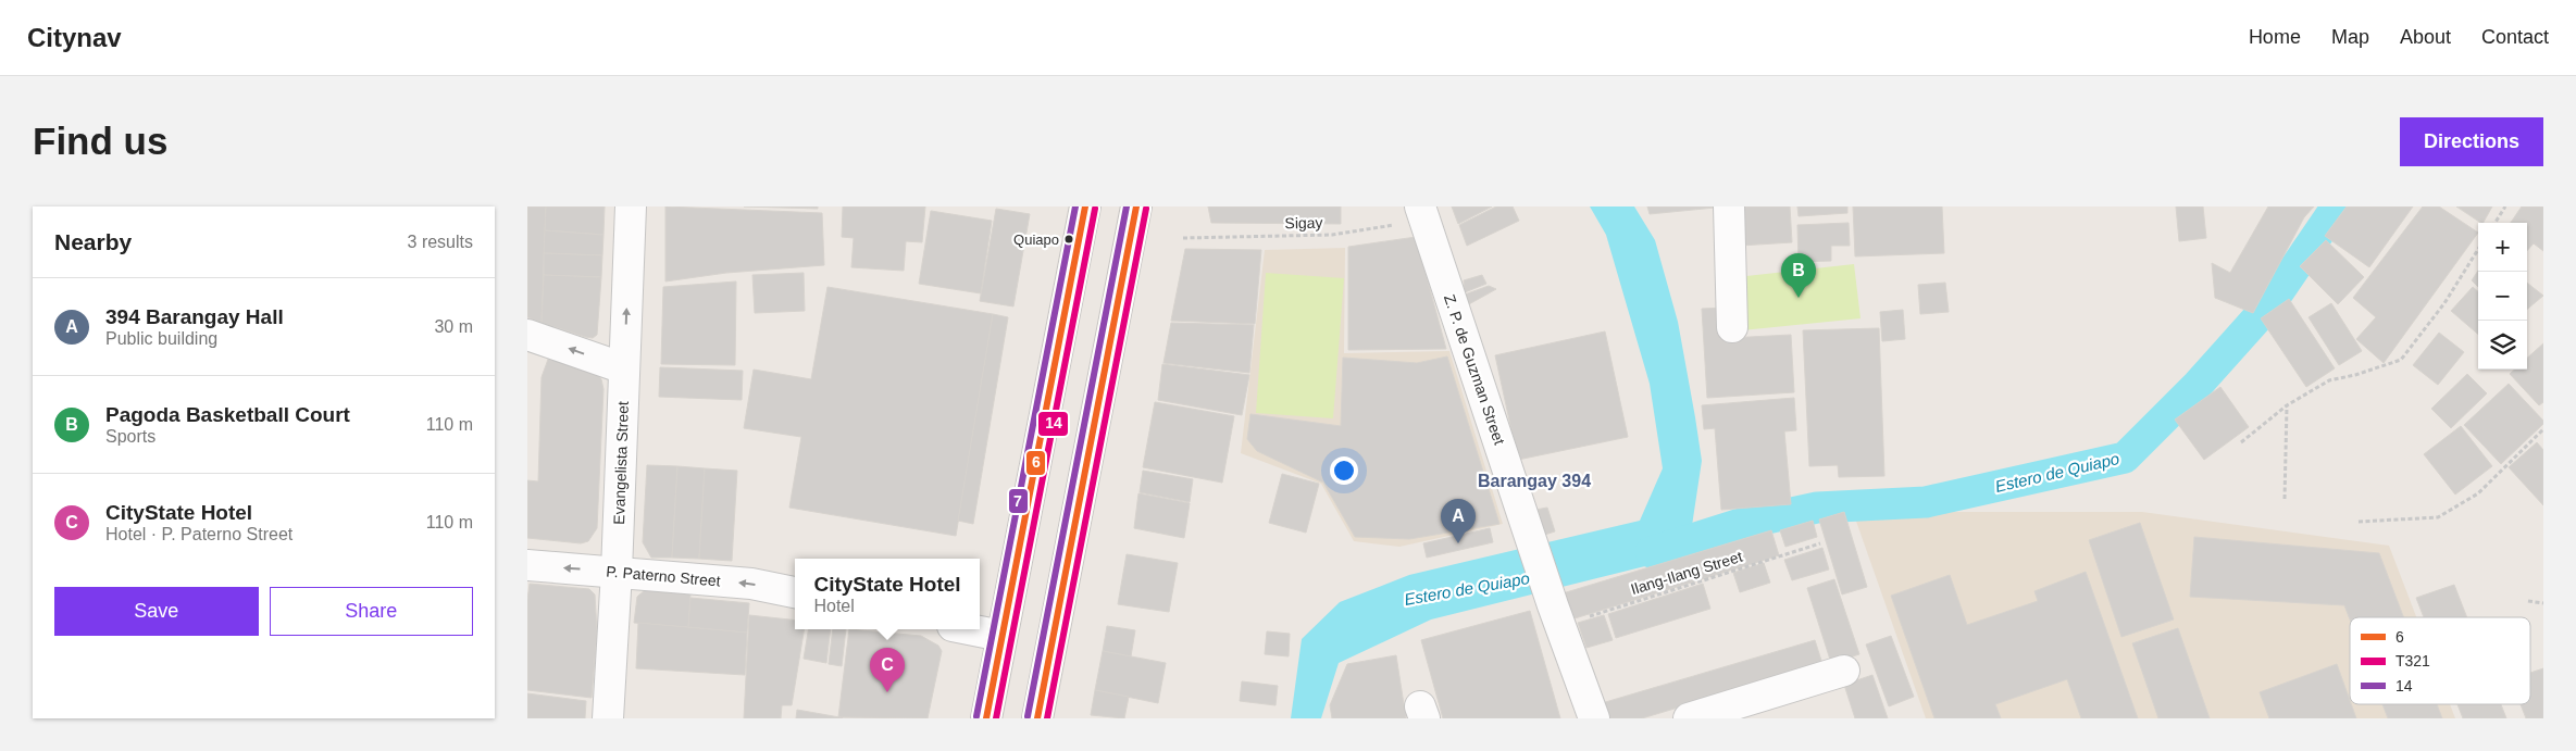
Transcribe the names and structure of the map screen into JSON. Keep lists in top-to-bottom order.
{
  "streets": {
    "street": ["Z. P. de Guzman Street", "Evangelista Street", "P. Paterno Street"],
    "path": ["Sigay", "Ilang-Ilang Street"]
  },
  "crossings": [
    ["Sigay", "Z. P. de Guzman Street"],
    ["Z. P. de Guzman Street", "Ilang-Ilang Street"],
    ["Evangelista Street", "P. Paterno Street"]
  ],
  "districts": ["Barangay 394"],
  "water": ["Estero de Quiapo"],
  "places": ["Quiapo"],
  "lines": ["transit line 6", "transit line 7", "transit line 14"],
  "legend": ["6", "T321", "14"],
  "page": {
    "header": "Citynav",
    "nav": [
      "Home",
      "Map",
      "About",
      "Contact"
    ],
    "buttons": [
      "Directions",
      ["Save", "Share"]
    ],
    "title": "Find us",
    "heading": ["Nearby", "3 results"],
    "map_buttons": ["+", "−"],
    "pins": ["B", "A", "C"],
    "list": [
      {
        "mark": "A",
        "name": "394 Barangay Hall",
        "note": "Public building",
        "value": "30 m"
      },
      {
        "mark": "B",
        "name": "Pagoda Basketball Court",
        "note": "Sports",
        "value": "110 m"
      },
      {
        "mark": "C",
        "name": "CityState Hotel",
        "note": "Hotel · P. Paterno Street",
        "value": "110 m"
      }
    ],
    "popup": ["CityState Hotel", "Hotel"]
  }
}
